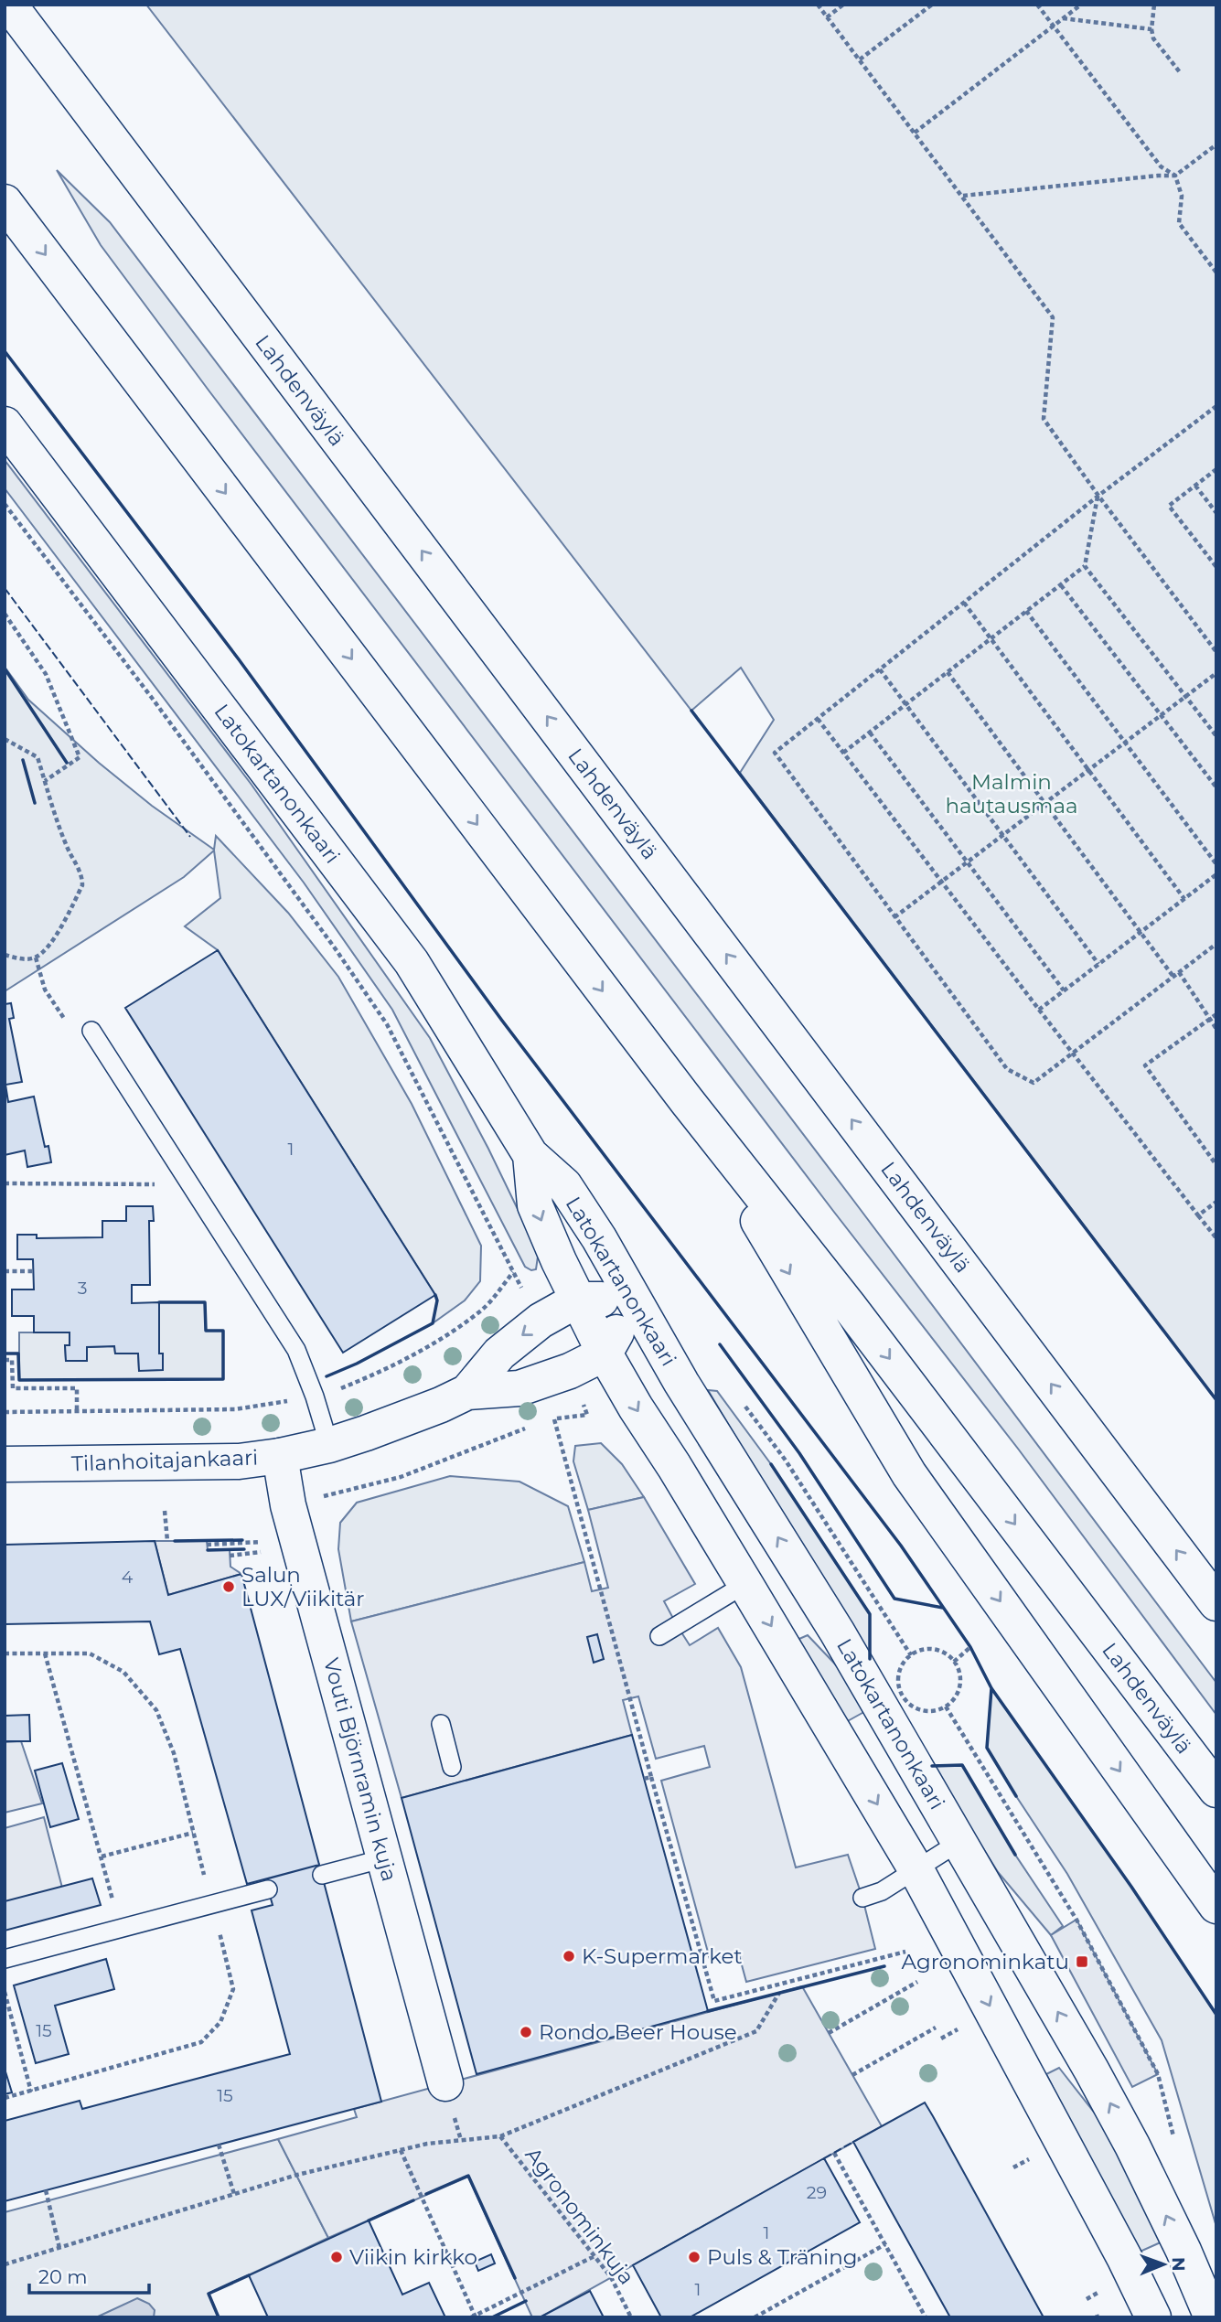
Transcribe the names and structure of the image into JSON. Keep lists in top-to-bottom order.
{
  "streets": {
    "main road": [
      "Lahdenväylä",
      "Latokartanonkaari",
      "Tilanhoitajankaari",
      "Vouti Björnramin kuja"
    ],
    "path": ["Agronominkuja"]
  },
  "crossings": [
    ["Latokartanonkaari", "Tilanhoitajankaari"],
    ["Tilanhoitajankaari", "Vouti Björnramin kuja"]
  ],
  "parks": ["Malmin hautausmaa"],
  "places": {
    "other": [
      "Salun LUX/Viikitär",
      "K-Supermarket",
      "Rondo Beer House",
      "Viikin kirkko",
      "Puls & Träning"
    ],
    "transit": ["Agronominkatu"]
  },
  "house_numbers": [
    "1",
    "3",
    "4",
    "15",
    "15",
    "29",
    "1",
    "1"
  ],
  "scale_bar": "20 m",
  "north": "right"
}
